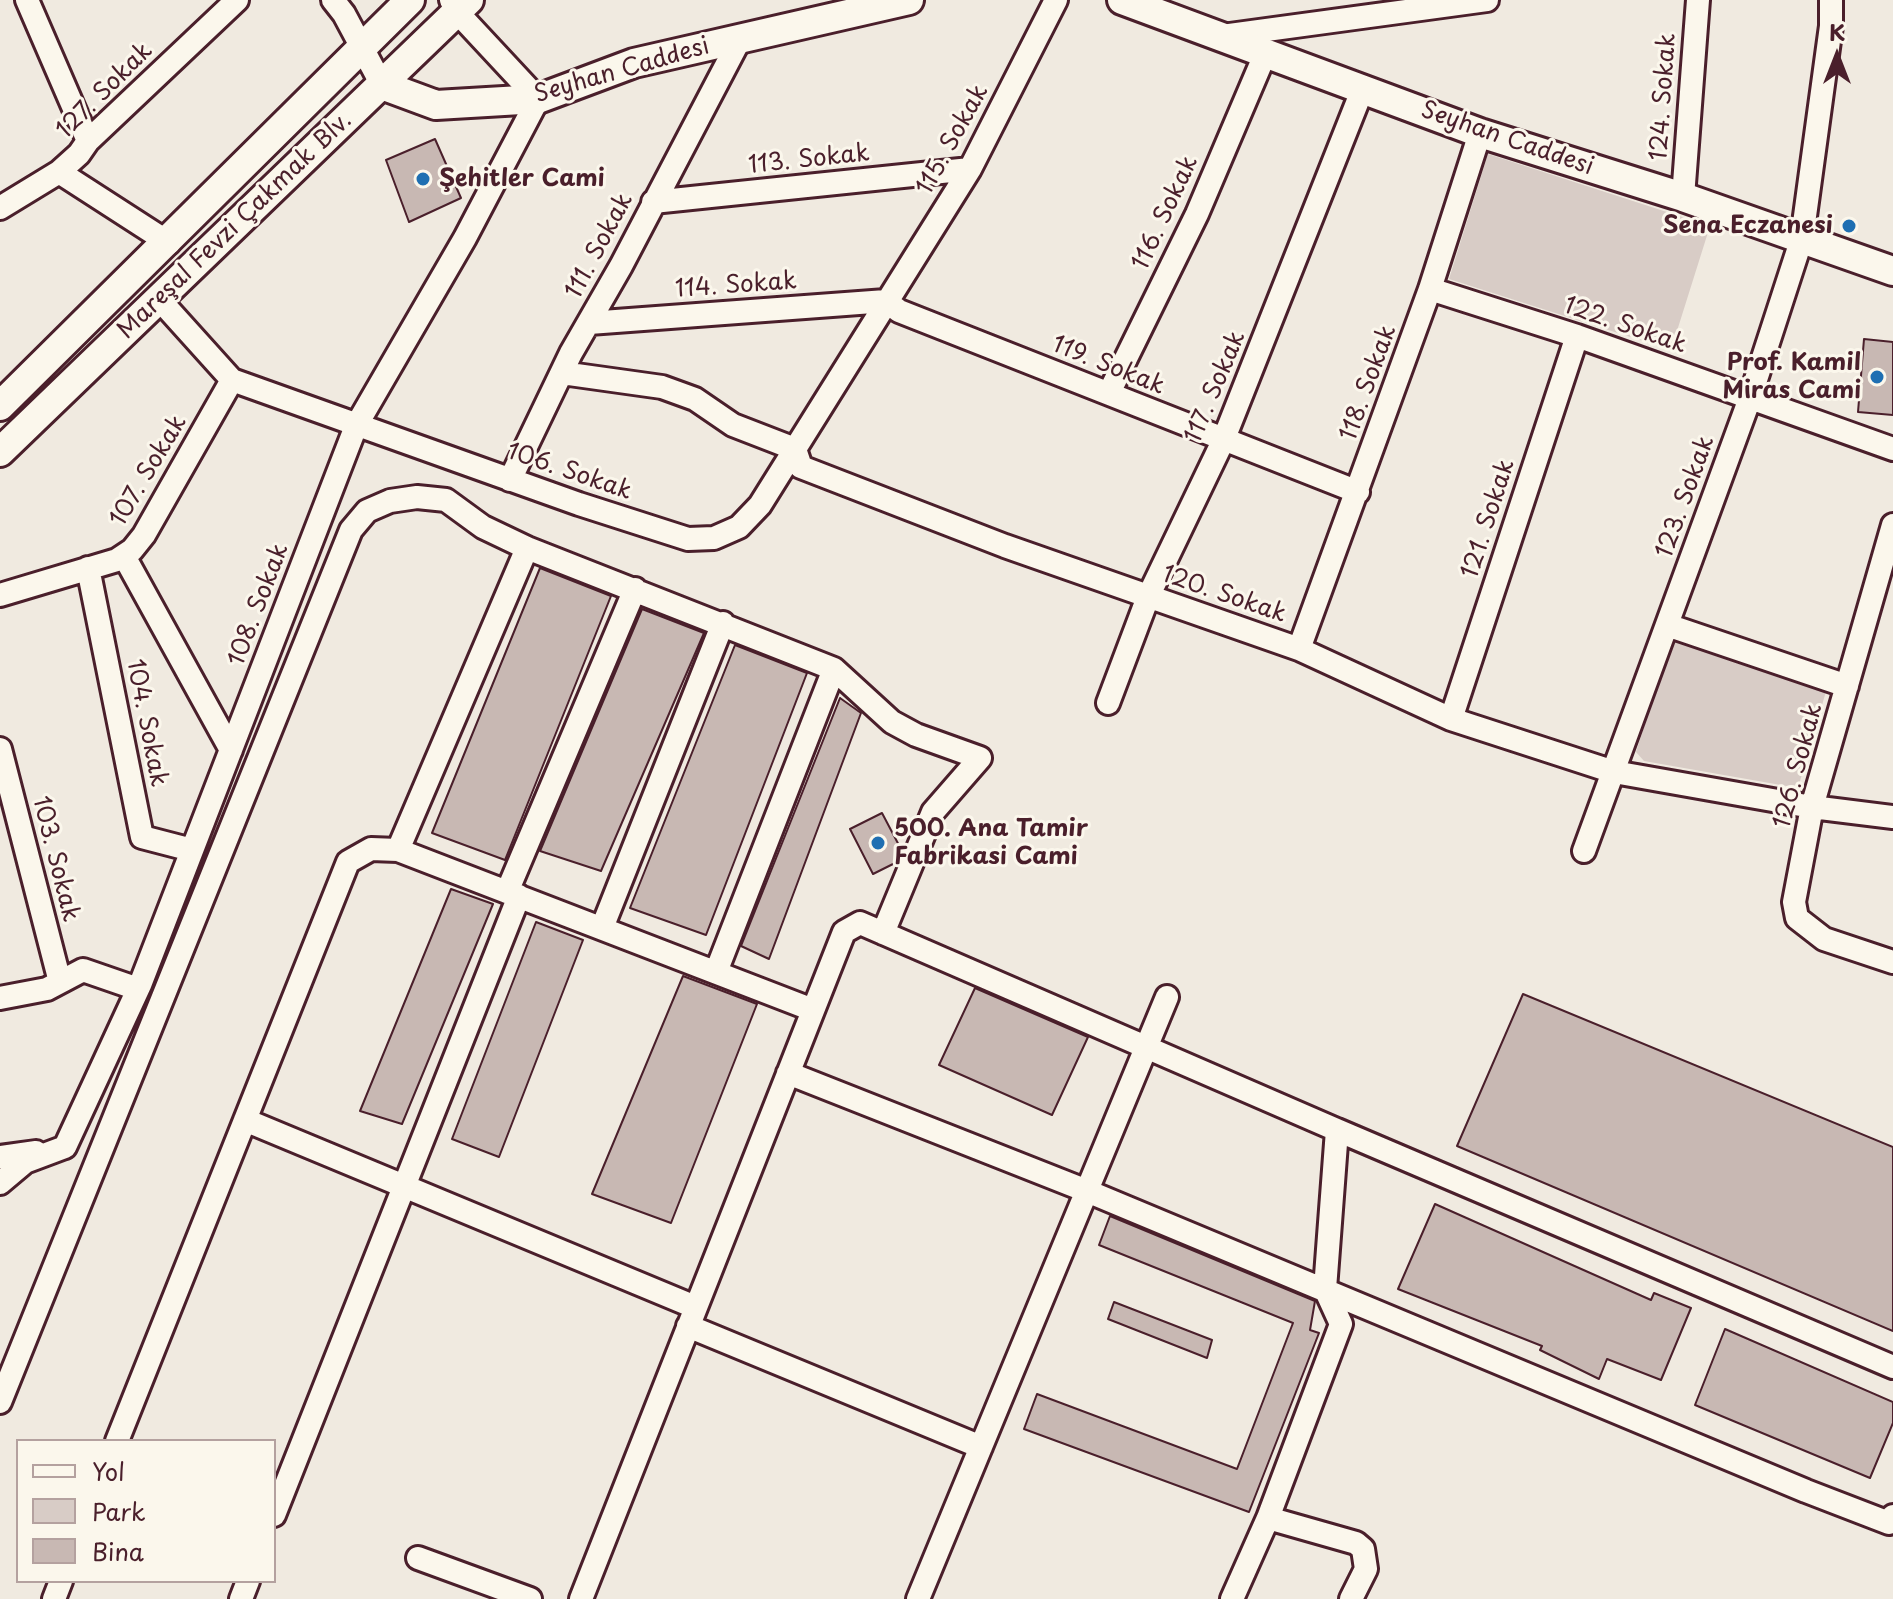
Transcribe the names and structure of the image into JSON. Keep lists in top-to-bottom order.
{
  "streets": {
    "main road": ["Seyhan Caddesi", "Mareşal Fevzi Çakmak Blv."],
    "street": [
      "127. Sokak",
      "124. Sokak",
      "115. Sokak",
      "113. Sokak",
      "116. Sokak",
      "111. Sokak",
      "114. Sokak",
      "122. Sokak",
      "119. Sokak",
      "118. Sokak",
      "117. Sokak",
      "107. Sokak",
      "106. Sokak",
      "123. Sokak",
      "121. Sokak",
      "120. Sokak",
      "108. Sokak",
      "104. Sokak",
      "126. Sokak",
      "103. Sokak"
    ]
  },
  "crossings": [
    ["Seyhan Caddesi", "124. Sokak"],
    ["Seyhan Caddesi", "116. Sokak"],
    ["Seyhan Caddesi", "Mareşal Fevzi Çakmak Blv."],
    ["Seyhan Caddesi", "111. Sokak"],
    ["Seyhan Caddesi", "118. Sokak"],
    ["Seyhan Caddesi", "117. Sokak"],
    ["Seyhan Caddesi", "123. Sokak"],
    ["Seyhan Caddesi", "108. Sokak"],
    ["115. Sokak", "113. Sokak"],
    ["115. Sokak", "114. Sokak"],
    ["115. Sokak", "119. Sokak"],
    ["115. Sokak", "106. Sokak"],
    ["113. Sokak", "111. Sokak"],
    ["116. Sokak", "119. Sokak"],
    ["Mareşal Fevzi Çakmak Blv.", "106. Sokak"],
    ["111. Sokak", "114. Sokak"],
    ["111. Sokak", "106. Sokak"],
    ["111. Sokak", "120. Sokak"],
    ["114. Sokak", "119. Sokak"],
    ["114. Sokak", "106. Sokak"],
    ["122. Sokak", "118. Sokak"],
    ["122. Sokak", "123. Sokak"],
    ["122. Sokak", "121. Sokak"],
    ["119. Sokak", "118. Sokak"],
    ["119. Sokak", "117. Sokak"],
    ["119. Sokak", "106. Sokak"],
    ["118. Sokak", "120. Sokak"],
    ["117. Sokak", "120. Sokak"],
    ["107. Sokak", "106. Sokak"],
    ["107. Sokak", "104. Sokak"],
    ["106. Sokak", "120. Sokak"],
    ["106. Sokak", "108. Sokak"],
    ["123. Sokak", "120. Sokak"],
    ["121. Sokak", "120. Sokak"],
    ["120. Sokak", "126. Sokak"],
    ["108. Sokak", "104. Sokak"]
  ],
  "places": [
    "Şehitler Cami",
    "Sena Eczanesi",
    "Prof. Kamil Miras Cami",
    "500. Ana Tamir Fabrikasi Cami"
  ],
  "legend": ["Yol", "Park", "Bina"],
  "north": "top"
}
